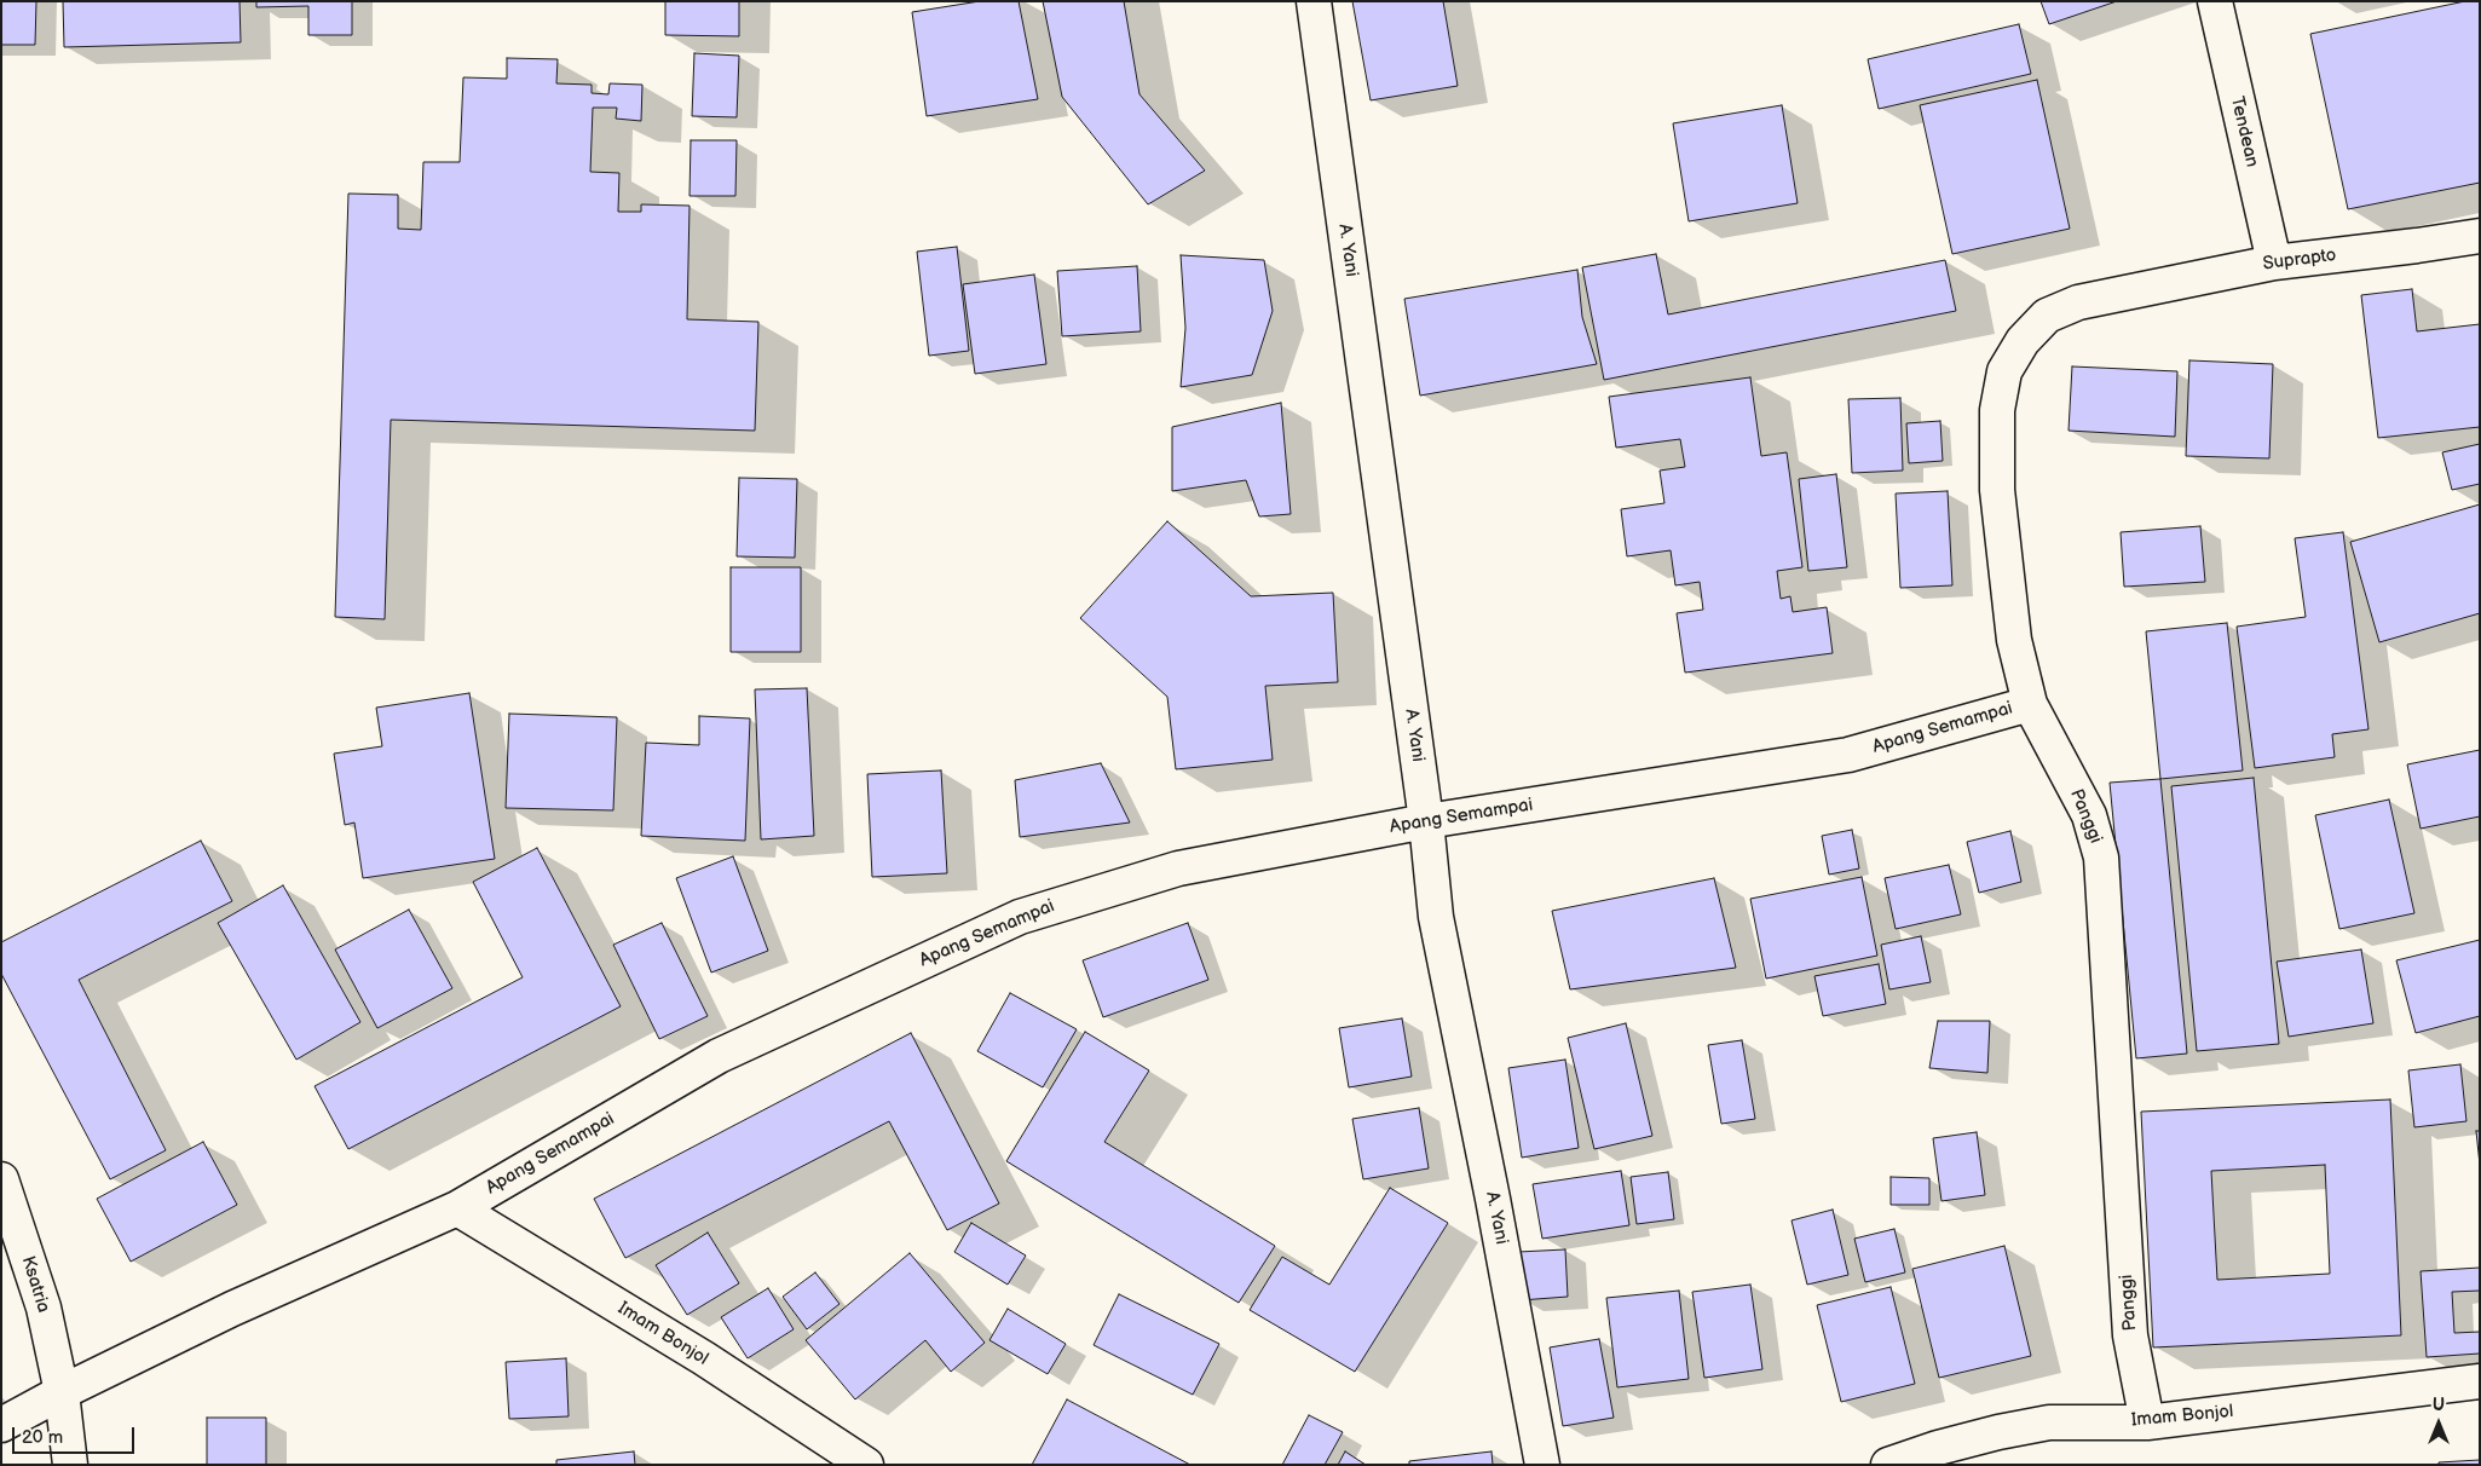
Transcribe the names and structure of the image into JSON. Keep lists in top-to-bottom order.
{
  "streets": {
    "street": [
      "Tendean",
      "A. Yani",
      "Suprapto",
      "Apang Semampai",
      "Panggi",
      "Ksatria",
      "Imam Bonjol"
    ]
  },
  "crossings": [
    ["Tendean", "Suprapto"],
    ["A. Yani", "Apang Semampai"],
    ["Suprapto", "Panggi"],
    ["Apang Semampai", "Panggi"],
    ["Apang Semampai", "Ksatria"],
    ["Apang Semampai", "Imam Bonjol"],
    ["Panggi", "Imam Bonjol"]
  ],
  "scale_bar": "20 m",
  "north": "top"
}
